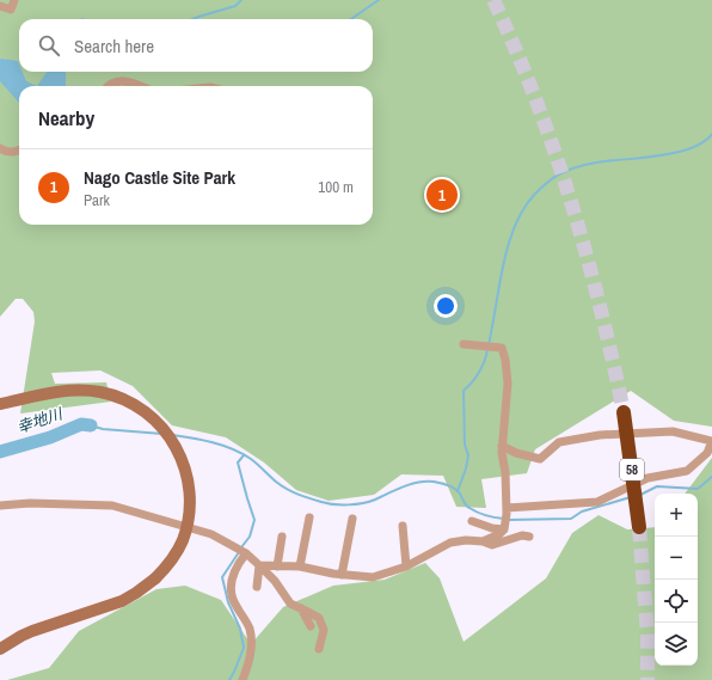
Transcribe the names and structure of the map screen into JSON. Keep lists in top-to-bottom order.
{
  "streets": {
    "highway": ["58"]
  },
  "water": ["幸地川"],
  "page": {
    "search": "Search here",
    "heading": "Nearby",
    "list": [
      {
        "mark": "1",
        "name": "Nago Castle Site Park",
        "note": "Park",
        "value": "100 m"
      }
    ],
    "pins": "1",
    "map_buttons": ["+", "−"]
  }
}
